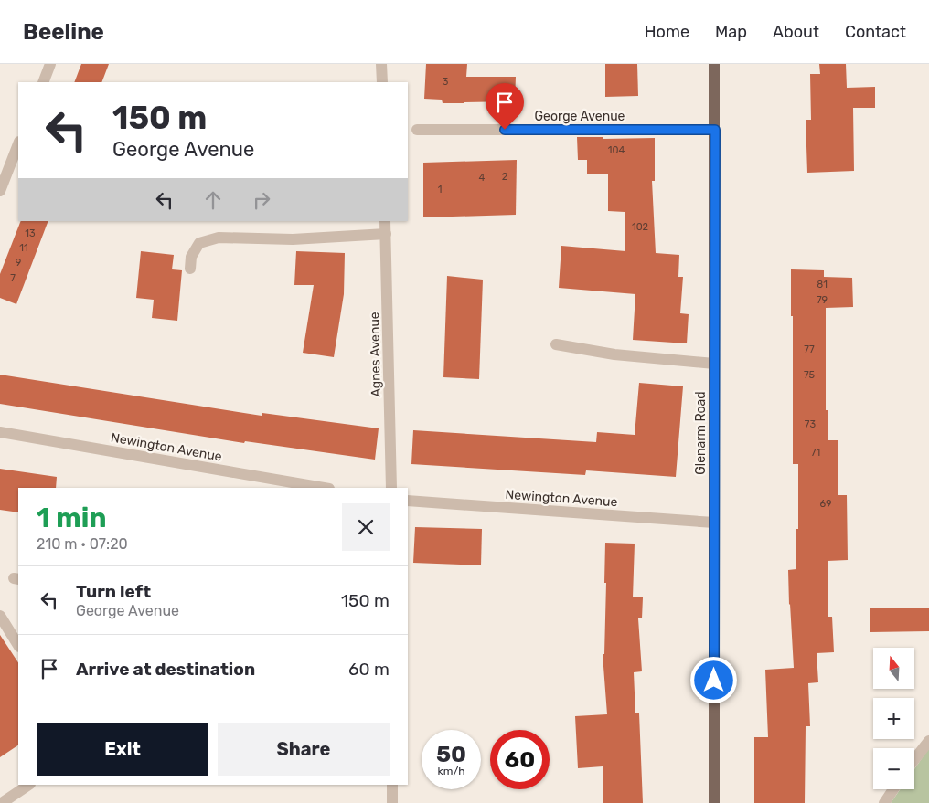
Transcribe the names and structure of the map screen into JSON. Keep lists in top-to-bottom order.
{
  "streets": {
    "main road": ["Glenarm Road"],
    "street": ["George Avenue", "Agnes Avenue", "Newington Avenue"]
  },
  "crossings": [
    ["George Avenue", "Glenarm Road"],
    ["Glenarm Road", "Newington Avenue"]
  ],
  "house_numbers": [
    "3",
    "104",
    "2",
    "4",
    "1",
    "102",
    "13",
    "11",
    "9",
    "7",
    "81",
    "79",
    "77",
    "75",
    "73",
    "71",
    "69"
  ],
  "north": "top",
  "page": {
    "header": "Beeline",
    "nav": [
      "Home",
      "Map",
      "About",
      "Contact"
    ],
    "turn": ["150 m", "George Avenue"],
    "heading": ["1 min", "210 m · 07:20"],
    "list": [
      {
        "name": "Turn left",
        "note": "George Avenue",
        "value": "150 m"
      },
      {
        "name": "Arrive at destination",
        "value": "60 m"
      }
    ],
    "map_buttons": ["+", "−"],
    "buttons": ["Exit", "Share"],
    "speed": "50 km/h",
    "limit": "60"
  }
}
